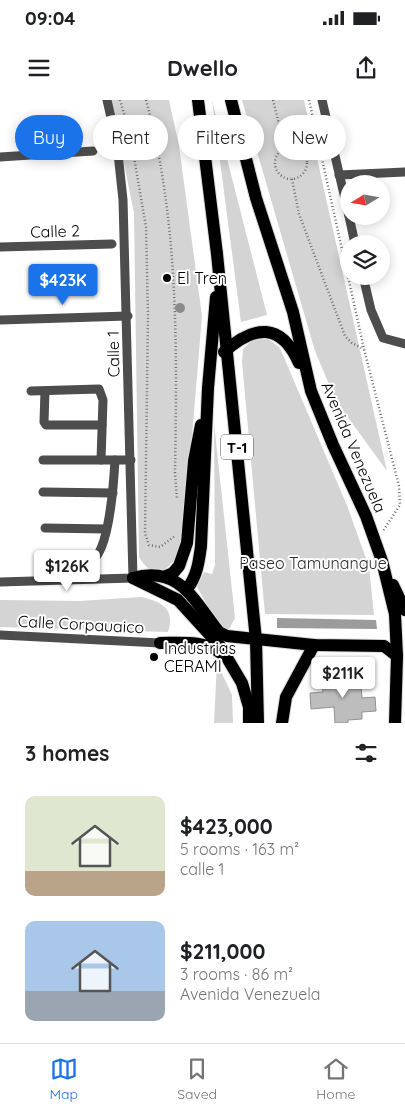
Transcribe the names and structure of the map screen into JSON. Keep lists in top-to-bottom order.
{
  "streets": {
    "main road": ["T-1", "Avenida Venezuela"],
    "street": ["Calle 2", "Calle 1", "Calle Corpauaico"]
  },
  "parks": ["Paseo Tamunangue"],
  "places": ["El Tren", "Industrias CERAMI"],
  "north": "left",
  "page": {
    "status": "09:04",
    "header": "Dwello",
    "chip": [
      "Buy",
      "Rent",
      "Filters",
      "New"
    ],
    "price": ["$423K", "$126K", "$211K"],
    "heading": "3 homes",
    "list": [
      {
        "name": "$423,000",
        "note": "5 rooms · 163 m² · calle 1"
      },
      {
        "name": "$211,000",
        "note": "3 rooms · 86 m² · Avenida Venezuela"
      }
    ],
    "tabs": ["Map", "Saved", "Home"]
  }
}
